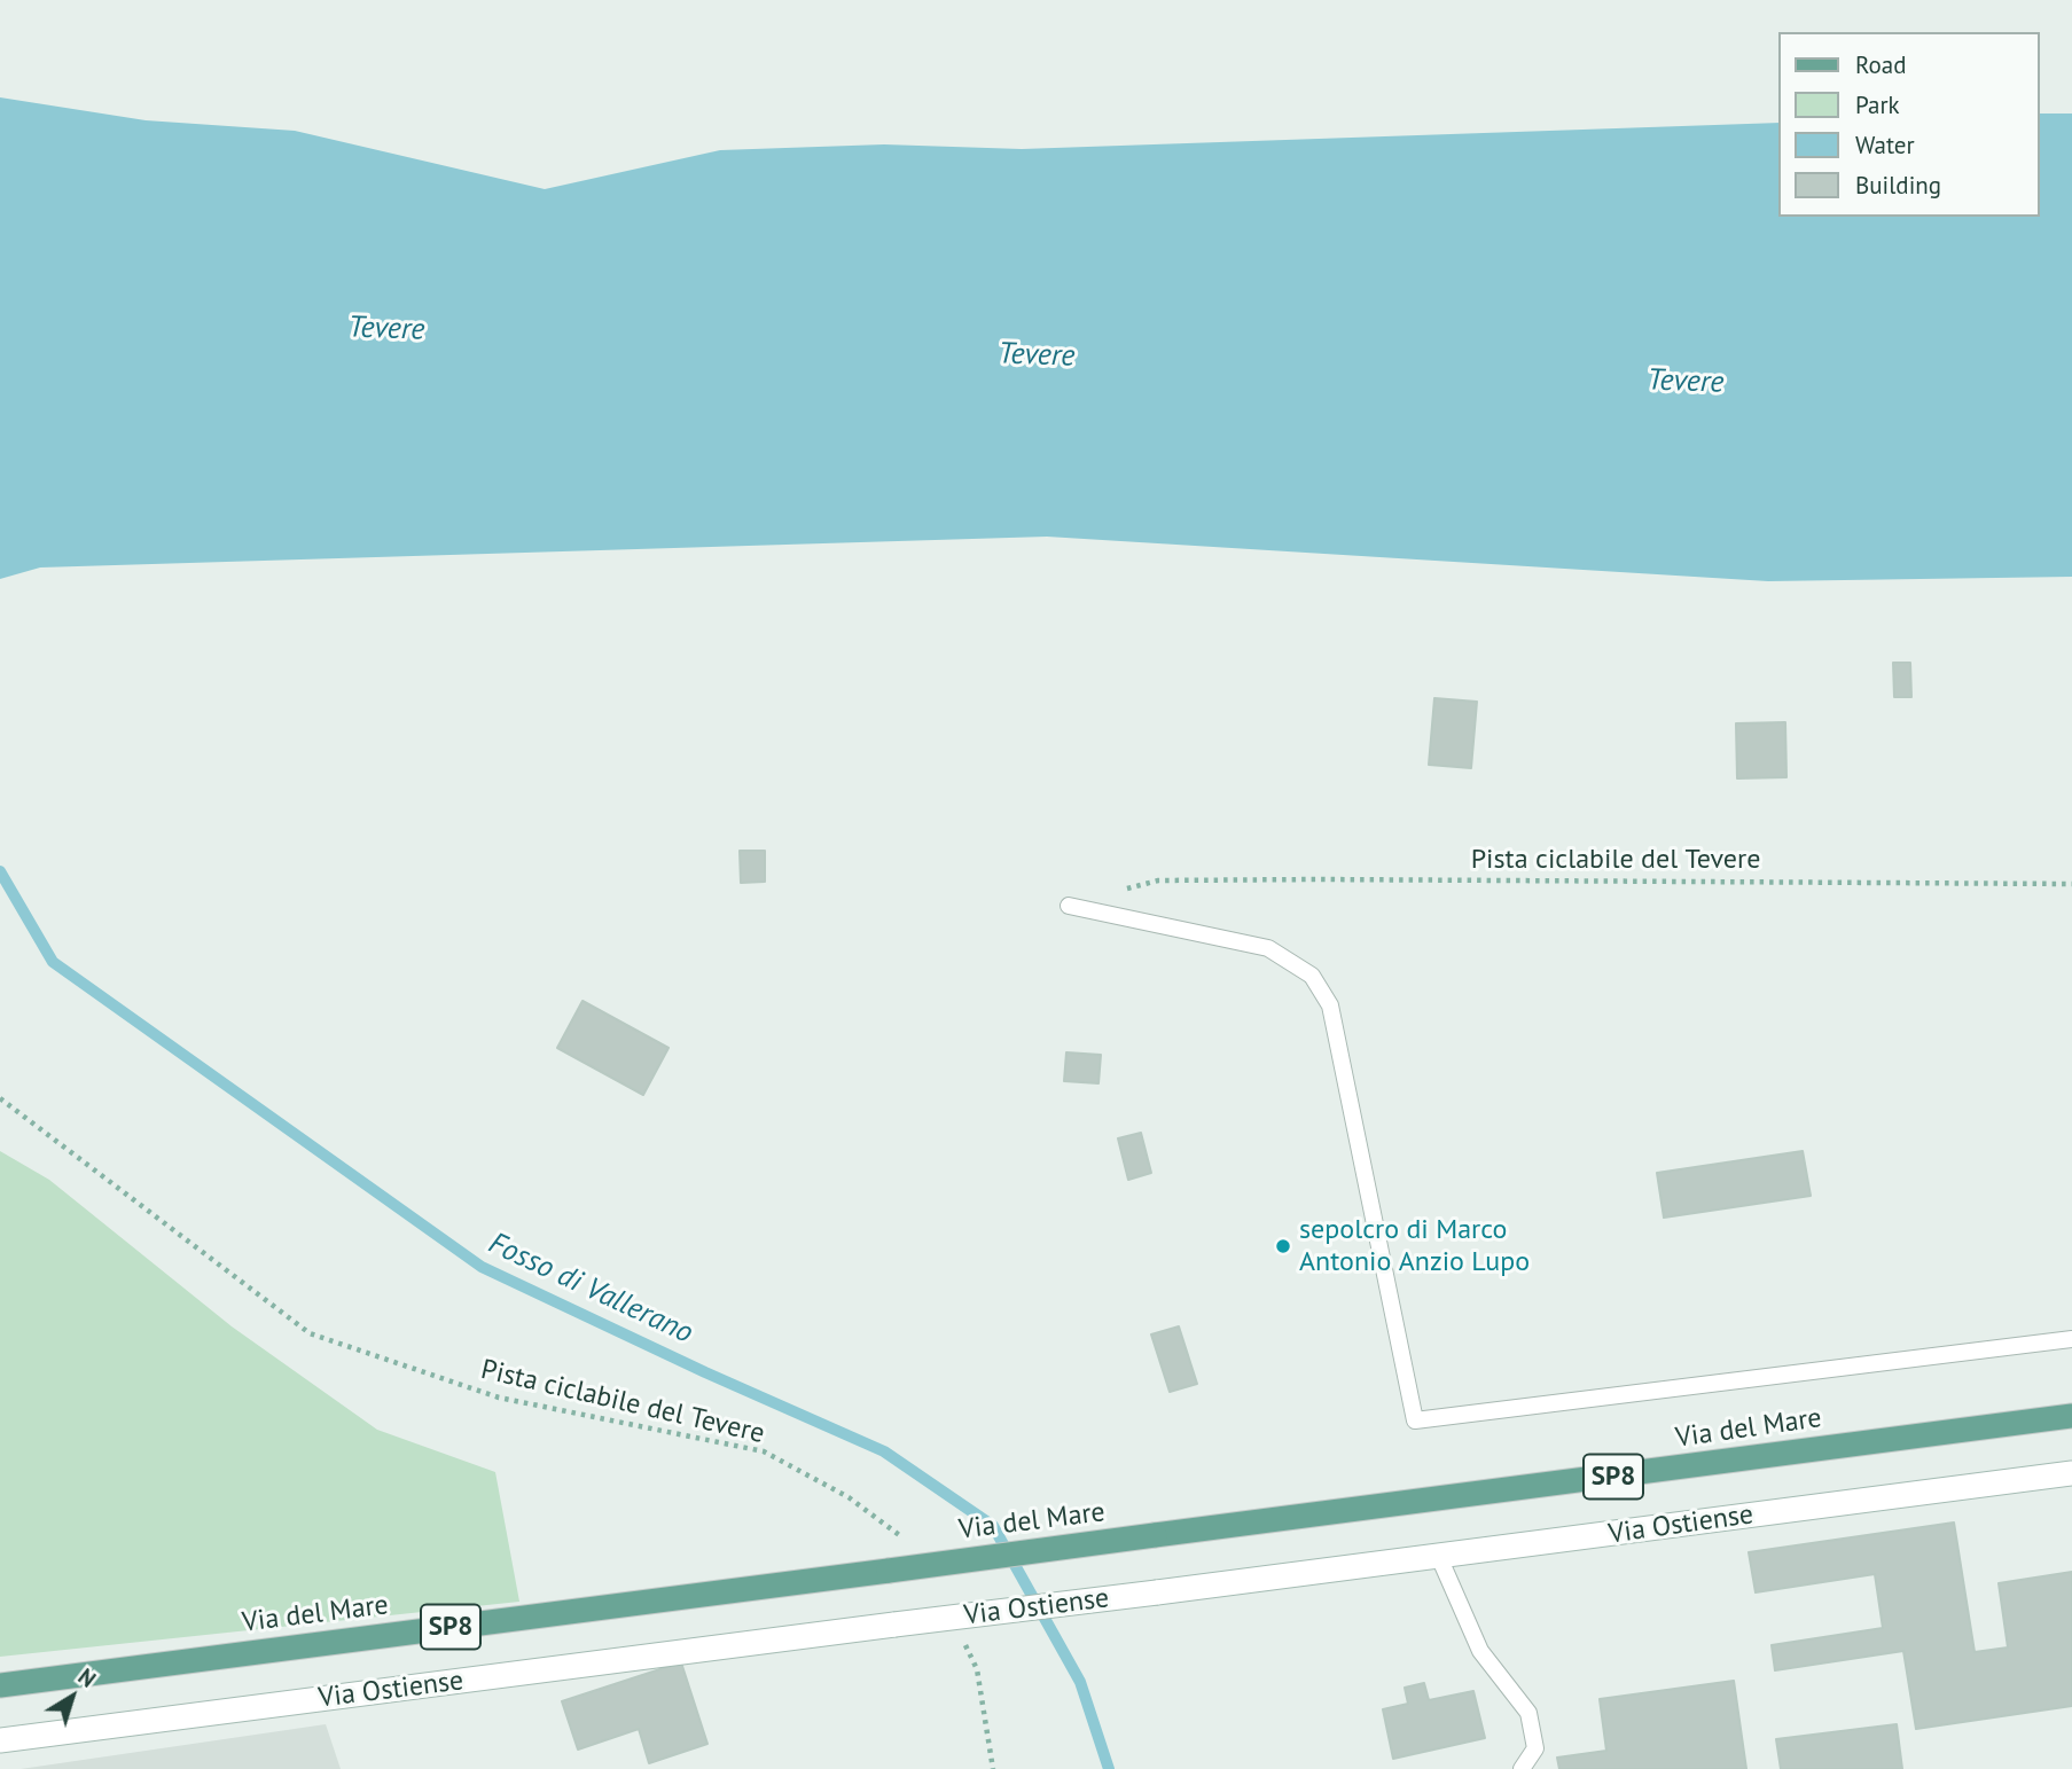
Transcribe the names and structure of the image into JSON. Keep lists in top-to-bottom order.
{
  "streets": {
    "main road": ["Via del Mare", "SP8", "Via Ostiense"],
    "path": ["Pista ciclabile del Tevere"]
  },
  "water": ["Tevere", "Fosso di Vallerano"],
  "places": ["sepolcro di Marco Antonio Anzio Lupo"],
  "legend": [
    "Road",
    "Park",
    "Water",
    "Building"
  ],
  "north": "top right"
}
